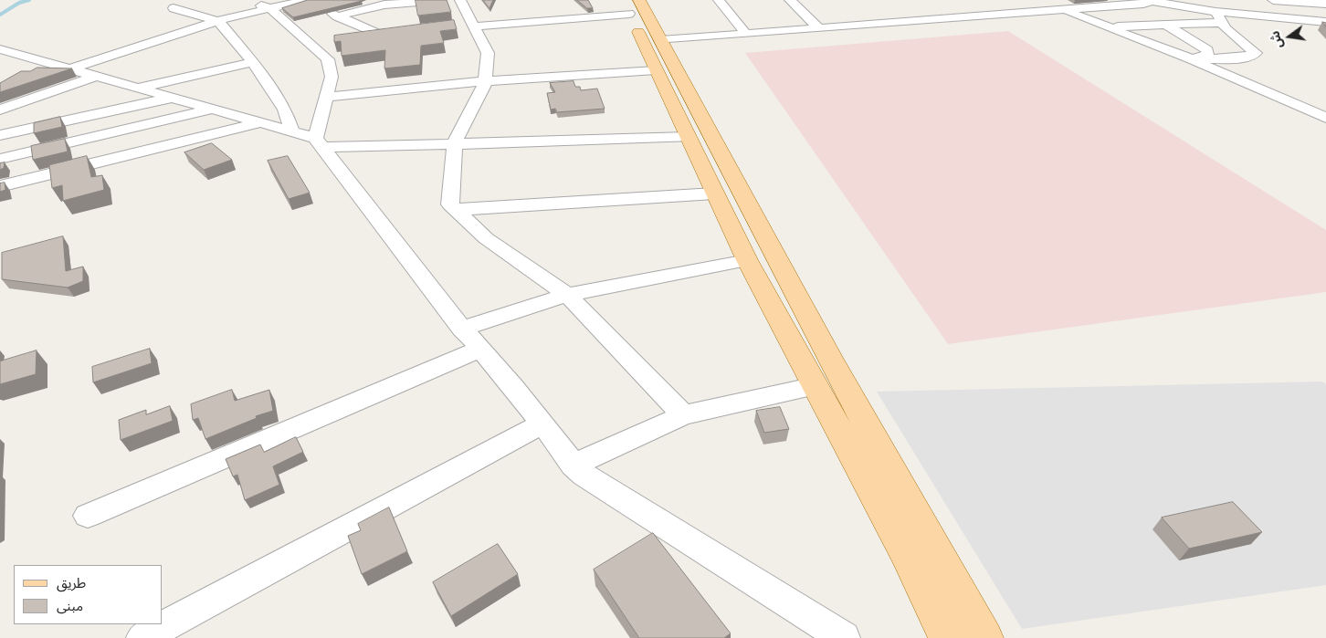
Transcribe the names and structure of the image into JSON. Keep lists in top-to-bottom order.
{
  "legend": ["طريق", "مبنى"],
  "north": "left"
}
